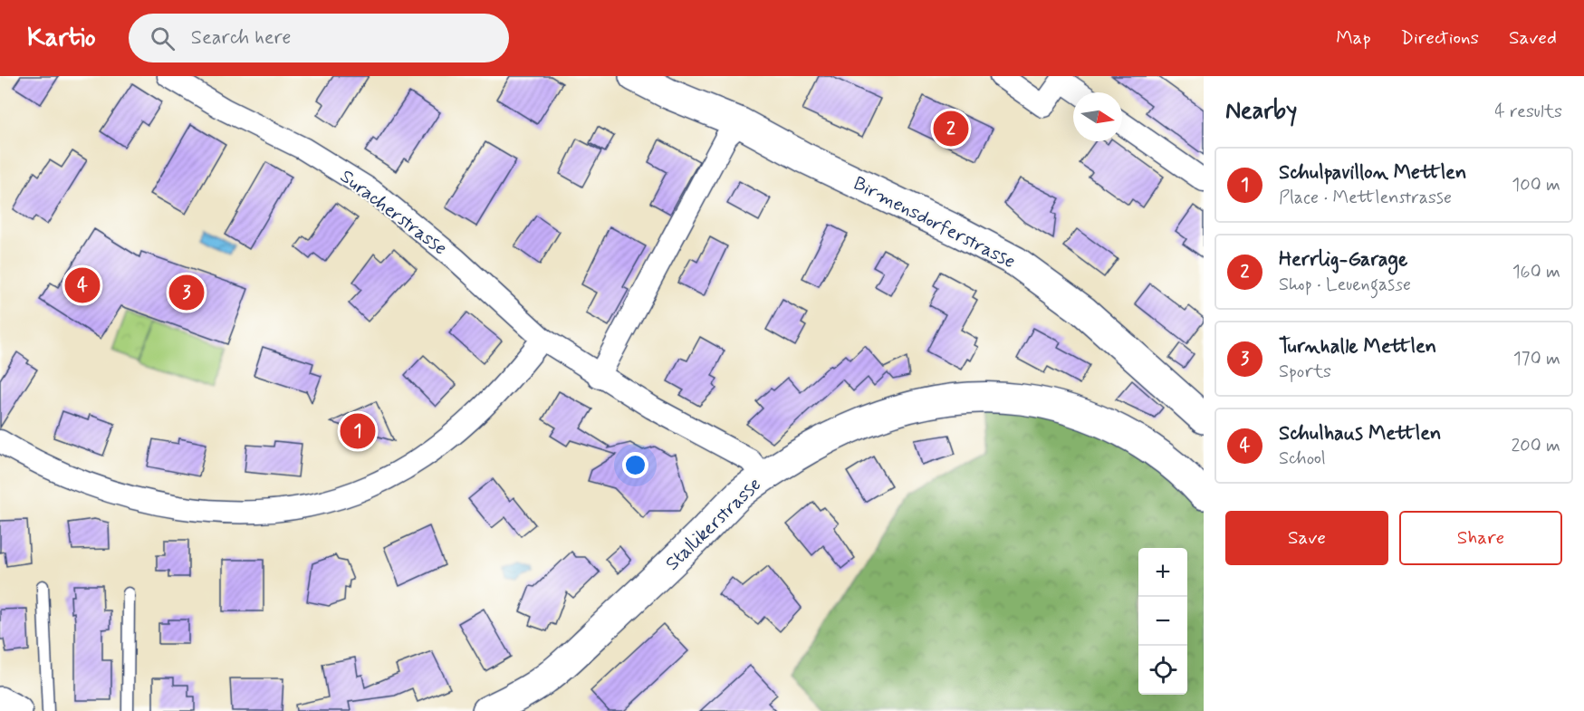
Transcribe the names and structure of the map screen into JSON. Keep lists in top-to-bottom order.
{
  "streets": {
    "main road": ["Birmensdorferstrasse", "Stallikerstrasse"],
    "street": ["Suracherstrasse"]
  },
  "crossings": [
    ["Suracherstrasse", "Stallikerstrasse"]
  ],
  "north": "right",
  "page": {
    "header": "Kartio",
    "search": "Search here",
    "nav": ["Map", "Directions", "Saved"],
    "heading": ["Nearby", "4 results"],
    "pins": [
      "2",
      "4",
      "3",
      "1"
    ],
    "list": [
      {
        "mark": "1",
        "name": "Schulpavillon Mettlen",
        "note": "Place · Mettlenstrasse",
        "value": "100 m"
      },
      {
        "mark": "2",
        "name": "Herrlig-Garage",
        "note": "Shop · Leuengasse",
        "value": "160 m"
      },
      {
        "mark": "3",
        "name": "Turnhalle Mettlen",
        "note": "Sports",
        "value": "170 m"
      },
      {
        "mark": "4",
        "name": "Schulhaus Mettlen",
        "note": "School",
        "value": "200 m"
      }
    ],
    "buttons": ["Save", "Share"],
    "map_buttons": ["+", "−"]
  }
}
